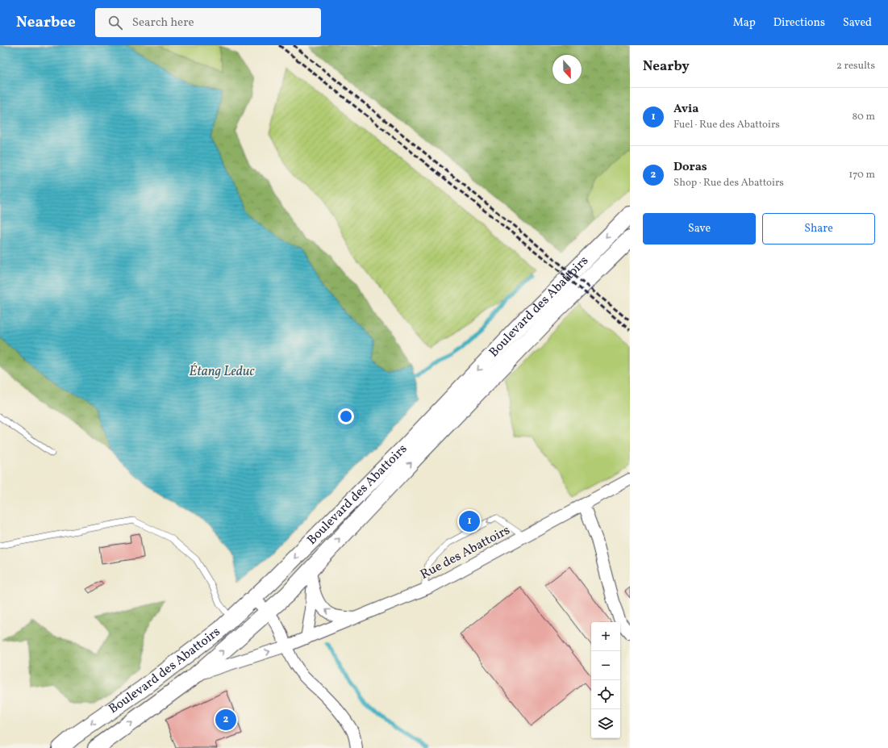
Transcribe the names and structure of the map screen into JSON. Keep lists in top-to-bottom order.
{
  "streets": {
    "street": ["Boulevard des Abattoirs", "Rue des Abattoirs"]
  },
  "crossings": [
    ["Boulevard des Abattoirs", "Rue des Abattoirs"]
  ],
  "water": ["Étang Leduc"],
  "north": "bottom",
  "page": {
    "header": "Nearbee",
    "search": "Search here",
    "nav": ["Map", "Directions", "Saved"],
    "heading": ["Nearby", "2 results"],
    "list": [
      {
        "mark": "1",
        "name": "Avia",
        "note": "Fuel · Rue des Abattoirs",
        "value": "80 m"
      },
      {
        "mark": "2",
        "name": "Doras",
        "note": "Shop · Rue des Abattoirs",
        "value": "170 m"
      }
    ],
    "buttons": ["Save", "Share"],
    "pins": ["1", "2"],
    "map_buttons": ["+", "−"]
  }
}
